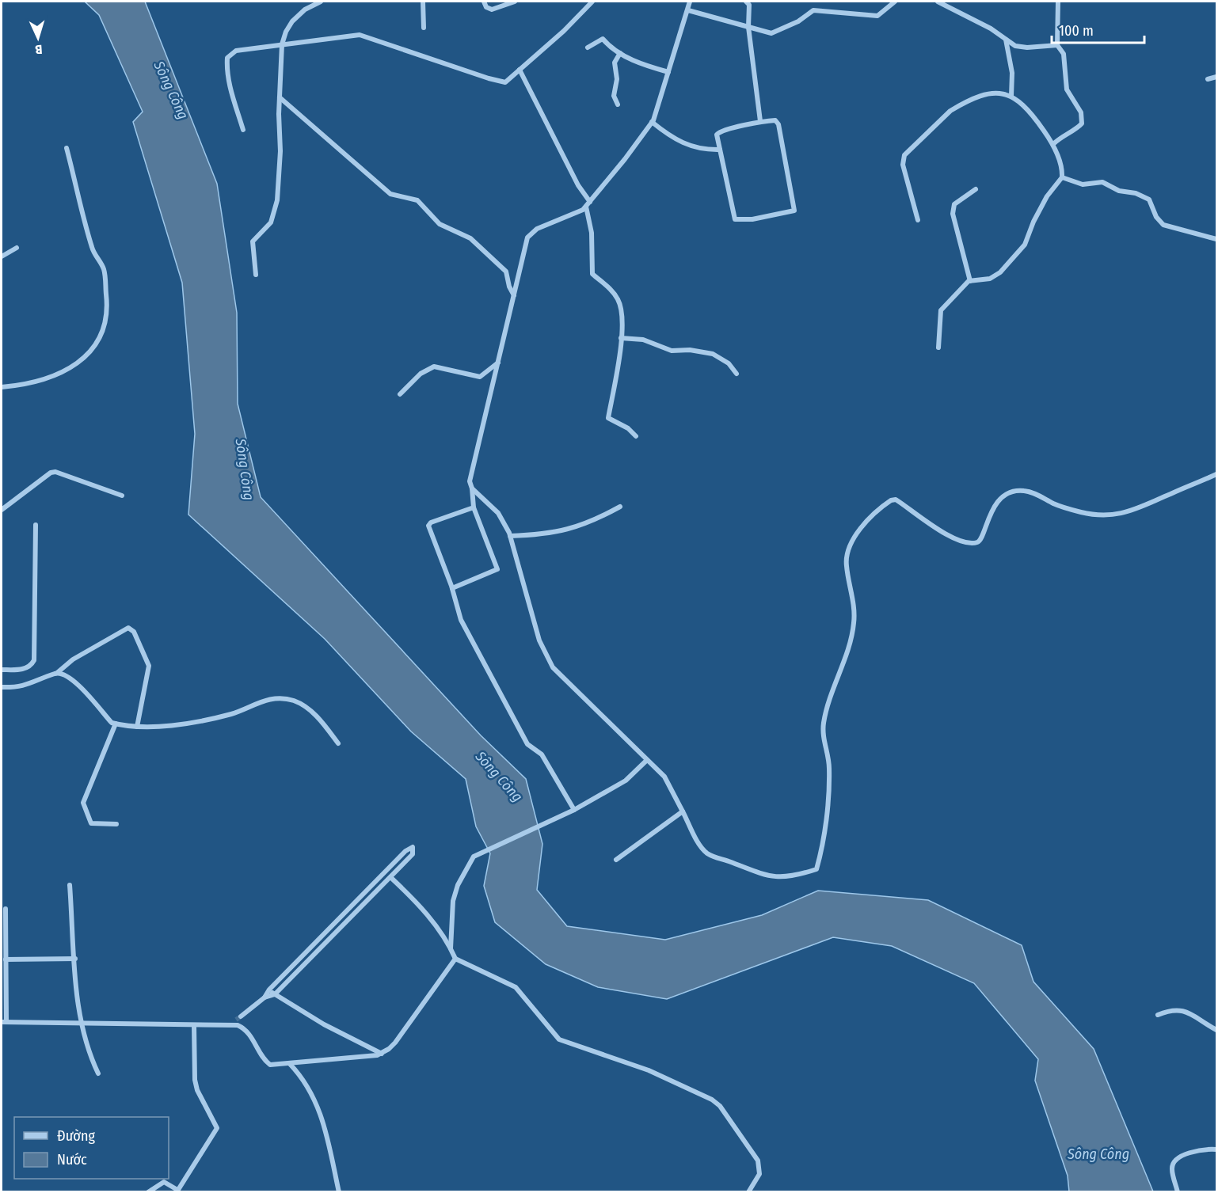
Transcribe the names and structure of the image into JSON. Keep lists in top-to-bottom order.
{
  "water": ["Sông Công"],
  "legend": ["Đường", "Nước"],
  "scale_bar": "100 m",
  "north": "bottom"
}
